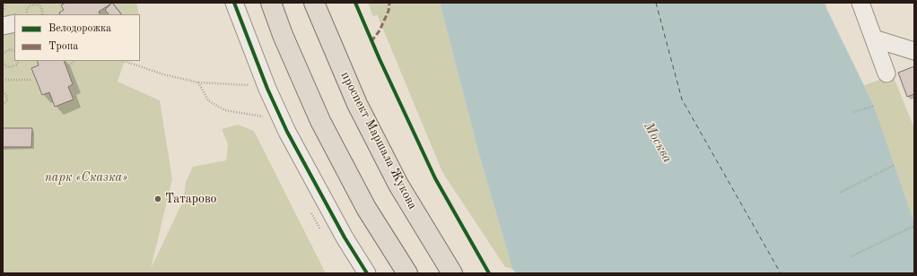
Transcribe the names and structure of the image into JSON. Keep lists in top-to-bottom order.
{
  "streets": {
    "main road": ["проспект Маршала Жукова"]
  },
  "water": ["Москва"],
  "parks": ["парк «Сказка»"],
  "places": ["Татарово"],
  "legend": ["Велодорожка", "Тропа"]
}
